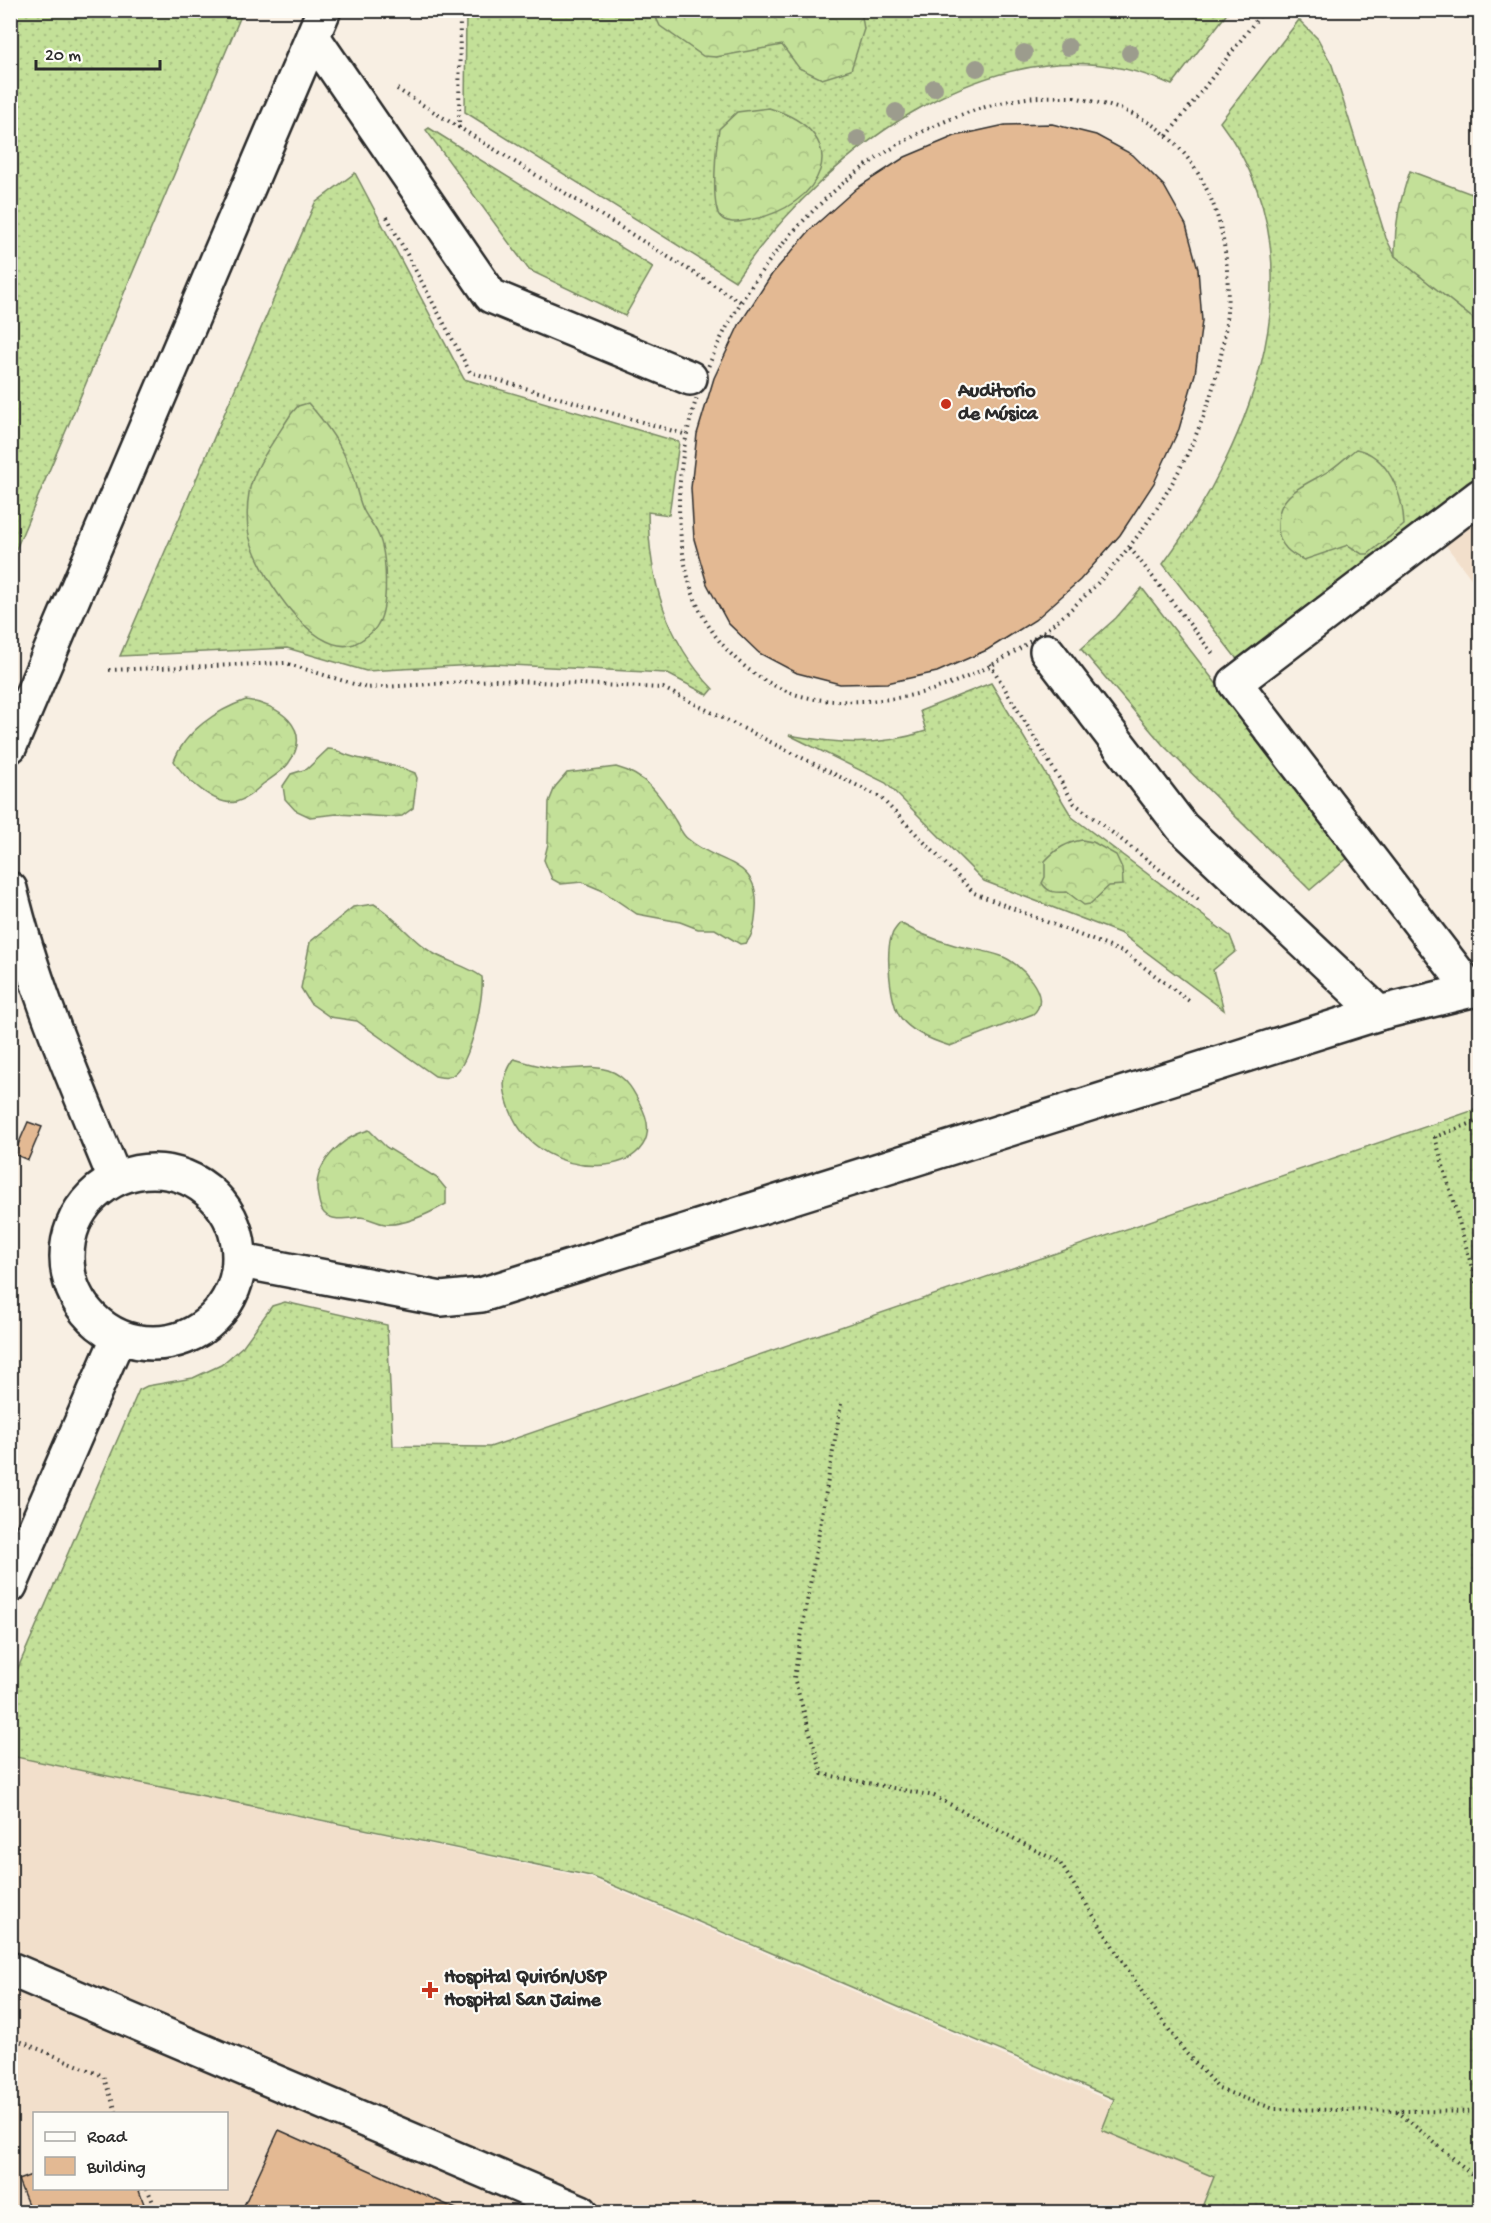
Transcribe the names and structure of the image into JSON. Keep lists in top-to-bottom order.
{
  "places": {
    "other": ["Auditorio de Música"],
    "health": ["Hospital Quirón/USP Hospital San Jaime"]
  },
  "legend": ["Road", "Building"],
  "scale_bar": "20 m"
}
